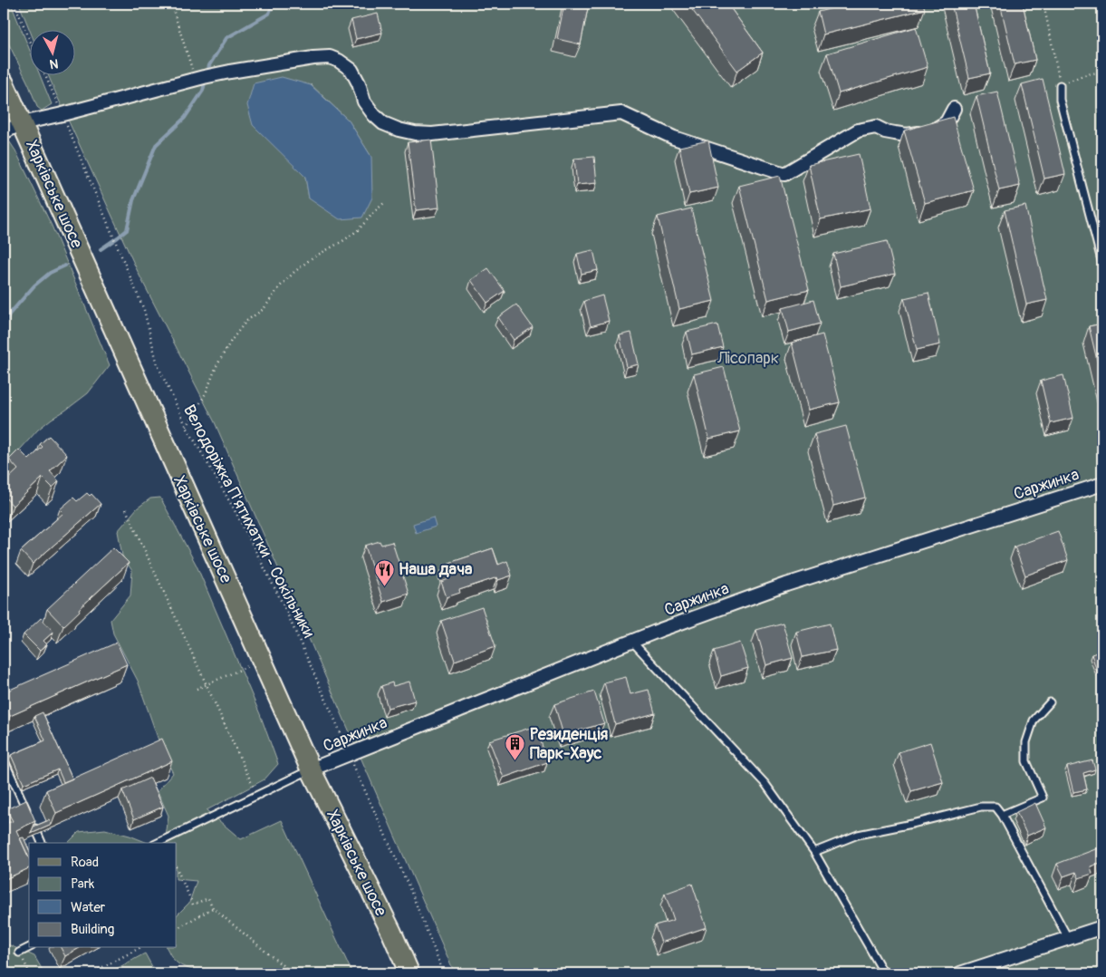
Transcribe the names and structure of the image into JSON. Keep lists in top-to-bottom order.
{
  "streets": {
    "main road": ["Харківське шосе"],
    "street": ["Саржинка"],
    "path": ["Велодоріжка П'ятихатки - Сокільники"]
  },
  "crossings": [
    ["Харківське шосе", "Саржинка"],
    ["Саржинка", "Велодоріжка П'ятихатки - Сокільники"]
  ],
  "parks": ["Лісопарк"],
  "places": {
    "restaurant": ["Наша дача"],
    "building": ["Резиденція Парк-Хаус"]
  },
  "legend": [
    "Road",
    "Park",
    "Water",
    "Building"
  ],
  "north": "bottom"
}
